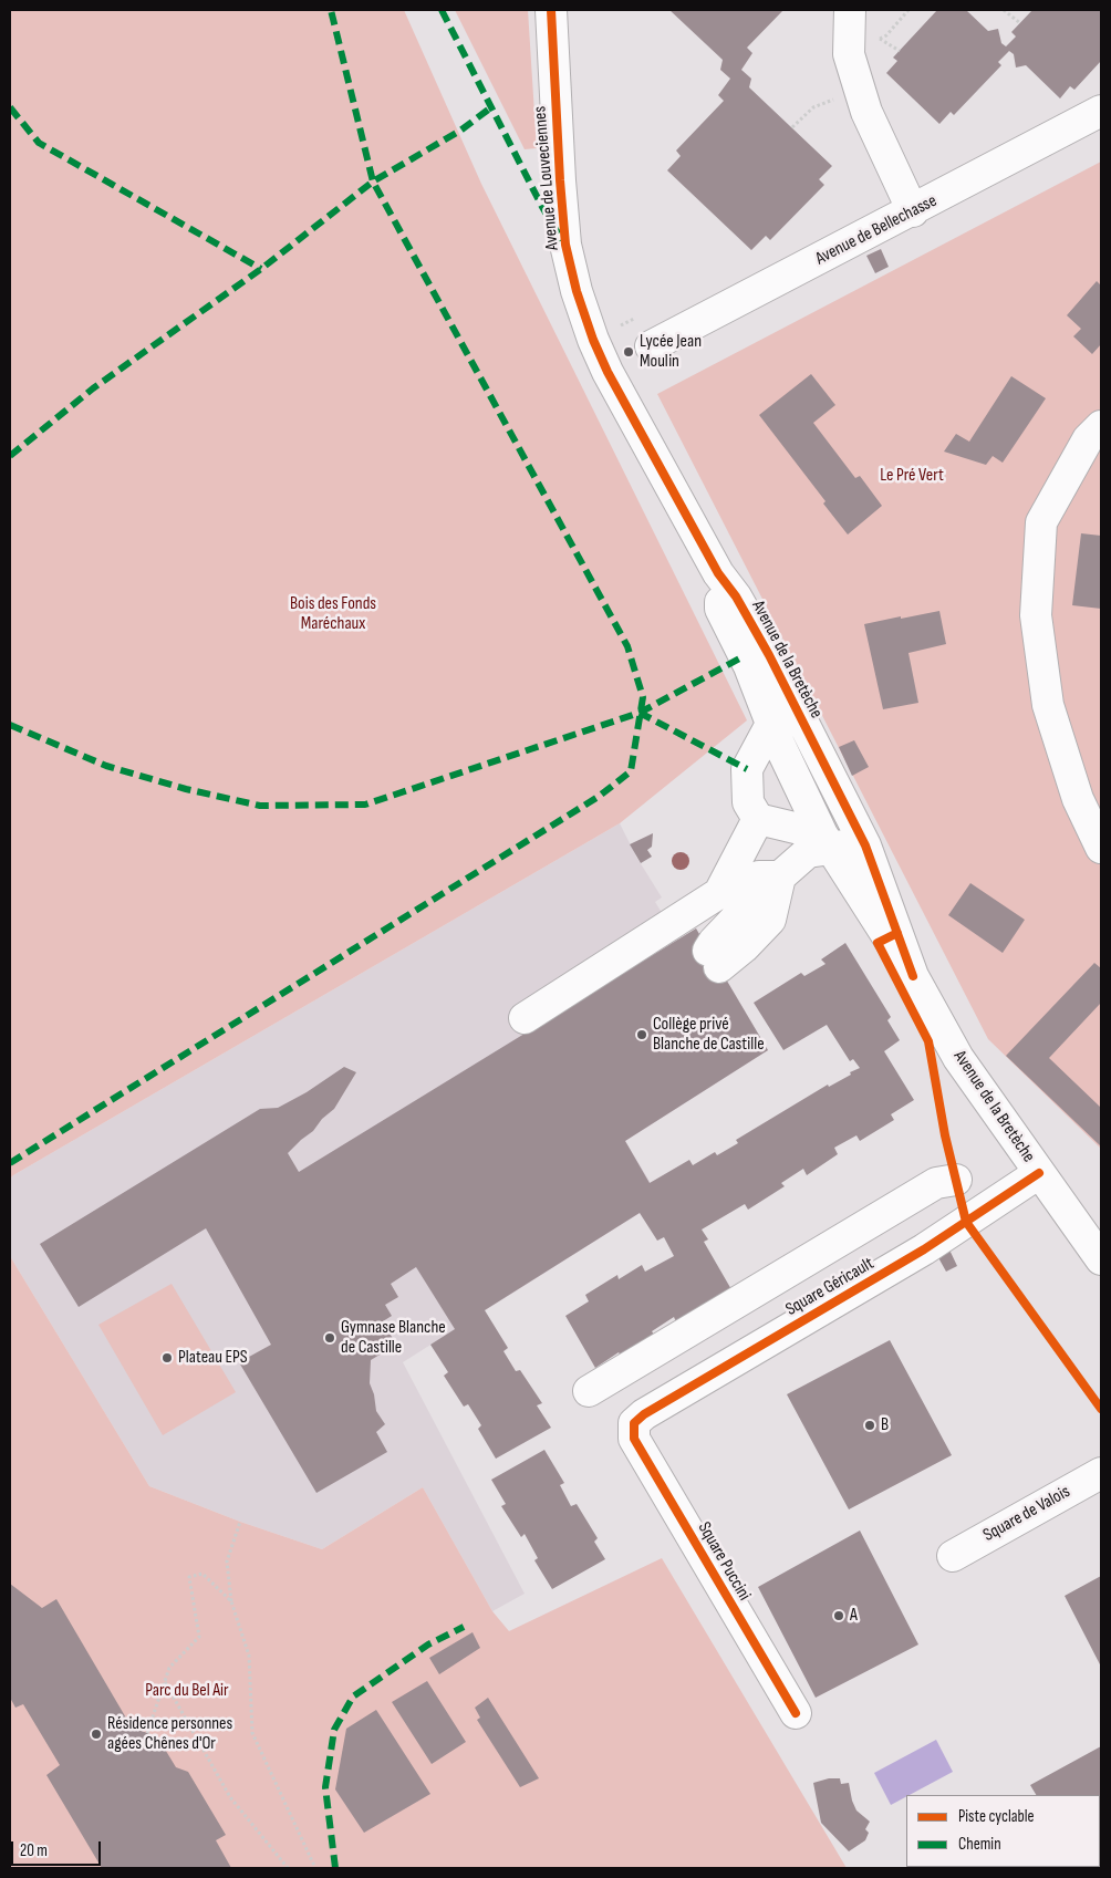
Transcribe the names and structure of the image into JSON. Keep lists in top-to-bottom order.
{
  "streets": {
    "street": [
      "Avenue de Louveciennes",
      "Avenue de Bellechasse",
      "Avenue de la Bretèche",
      "Square Géricault",
      "Square de Valois",
      "Square Puccini"
    ]
  },
  "crossings": [
    ["Avenue de Louveciennes", "Avenue de la Bretèche"],
    ["Avenue de la Bretèche", "Square Géricault"],
    ["Square Géricault", "Square Puccini"]
  ],
  "parks": ["Le Pré Vert", "Bois des Fonds Maréchaux", "Parc du Bel Air"],
  "places": [
    "Lycée Jean Moulin",
    "Collège privé Blanche de Castille",
    "Gymnase Blanche de Castille",
    "Plateau EPS",
    "B",
    "A",
    "Résidence personnes agées Chênes d'Or"
  ],
  "legend": ["Piste cyclable", "Chemin"],
  "scale_bar": "20 m"
}
